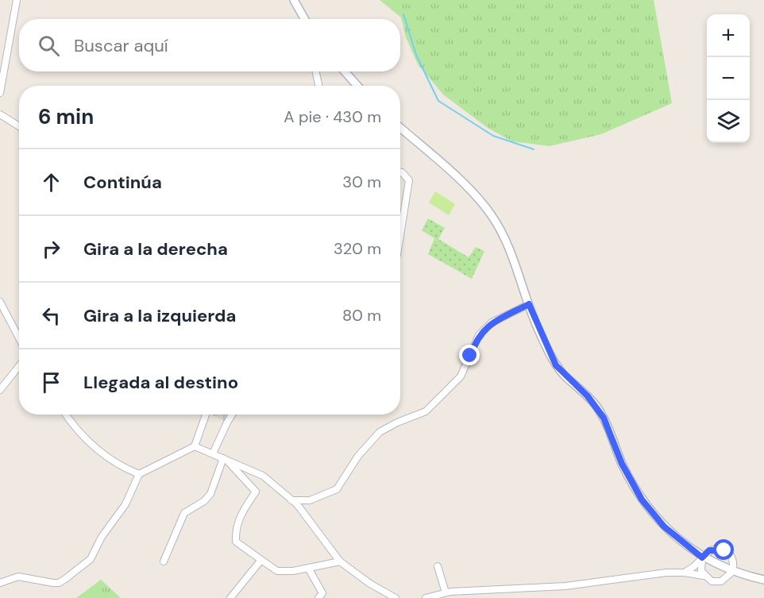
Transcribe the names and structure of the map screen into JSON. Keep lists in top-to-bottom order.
{
  "page": {
    "map_buttons": ["+", "−"],
    "search": "Buscar aquí",
    "heading": ["6 min", "A pie · 430 m"],
    "list": [
      ["Continúa", "30 m"],
      ["Gira a la derecha", "320 m"],
      ["Gira a la izquierda", "80 m"],
      "Llegada al destino"
    ]
  }
}
